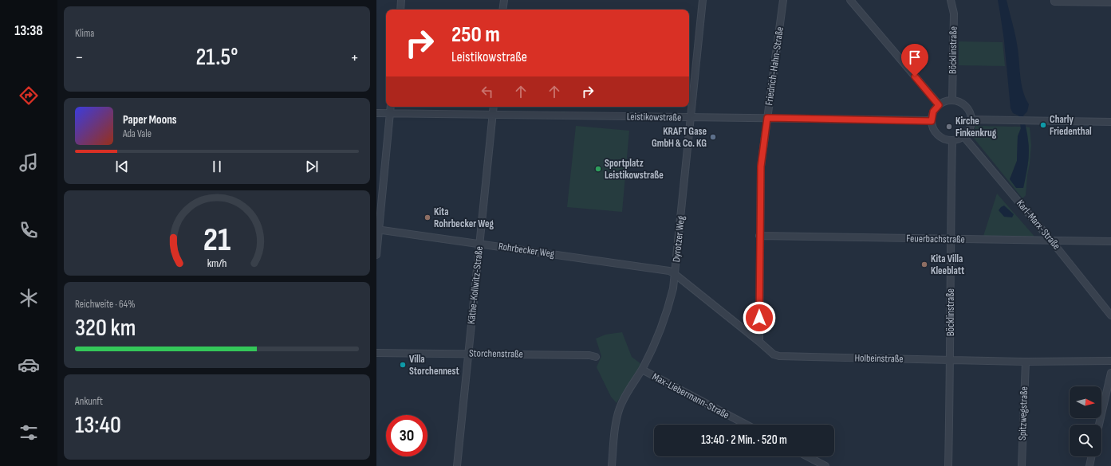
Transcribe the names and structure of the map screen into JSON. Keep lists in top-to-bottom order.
{
  "streets": {
    "street": [
      "Böcklinstraße",
      "Friedrich-Hahn-Straße",
      "Leistikowstraße",
      "Karl-Marx-Straße",
      "Dyrotzer Weg",
      "Feuerbachstraße",
      "Rohrbecker Weg",
      "Käthe-Kollwitz-Straße",
      "Storchenstraße",
      "Holbeinstraße",
      "Max-Liebermann-Straße",
      "Spitzwegstraße"
    ]
  },
  "crossings": [
    ["Böcklinstraße", "Leistikowstraße"],
    ["Böcklinstraße", "Karl-Marx-Straße"],
    ["Böcklinstraße", "Feuerbachstraße"],
    ["Böcklinstraße", "Holbeinstraße"],
    ["Friedrich-Hahn-Straße", "Leistikowstraße"],
    ["Friedrich-Hahn-Straße", "Feuerbachstraße"],
    ["Friedrich-Hahn-Straße", "Holbeinstraße"],
    ["Leistikowstraße", "Karl-Marx-Straße"],
    ["Leistikowstraße", "Dyrotzer Weg"],
    ["Leistikowstraße", "Käthe-Kollwitz-Straße"],
    ["Karl-Marx-Straße", "Feuerbachstraße"],
    ["Dyrotzer Weg", "Rohrbecker Weg"],
    ["Dyrotzer Weg", "Holbeinstraße"],
    ["Dyrotzer Weg", "Max-Liebermann-Straße"],
    ["Rohrbecker Weg", "Käthe-Kollwitz-Straße"],
    ["Rohrbecker Weg", "Holbeinstraße"],
    ["Käthe-Kollwitz-Straße", "Storchenstraße"],
    ["Holbeinstraße", "Spitzwegstraße"]
  ],
  "places": [
    "Charly Friedenthal",
    "Kirche Finkenkrug",
    "KRAFT Gase GmbH & Co. KG",
    "Sportplatz Leistikowstraße",
    "Kita Rohrbecker Weg",
    "Kita Villa Kleeblatt",
    "Villa Storchennest"
  ],
  "north": "right",
  "page": {
    "tabs": "13:38",
    "tile": [
      "Klima",
      ["Reichweite · 64%", "320 km"],
      ["Ankunft", "13:40"]
    ],
    "turn": ["250 m", "Leistikowstraße"],
    "heat": ["−", "21.5°", "+"],
    "song": ["Paper Moons", "Ada Vale"],
    "limit": "30",
    "trip": "13:40 · 2 Min. · 520 m",
    "gauge": ["21", "km/h"]
  }
}
